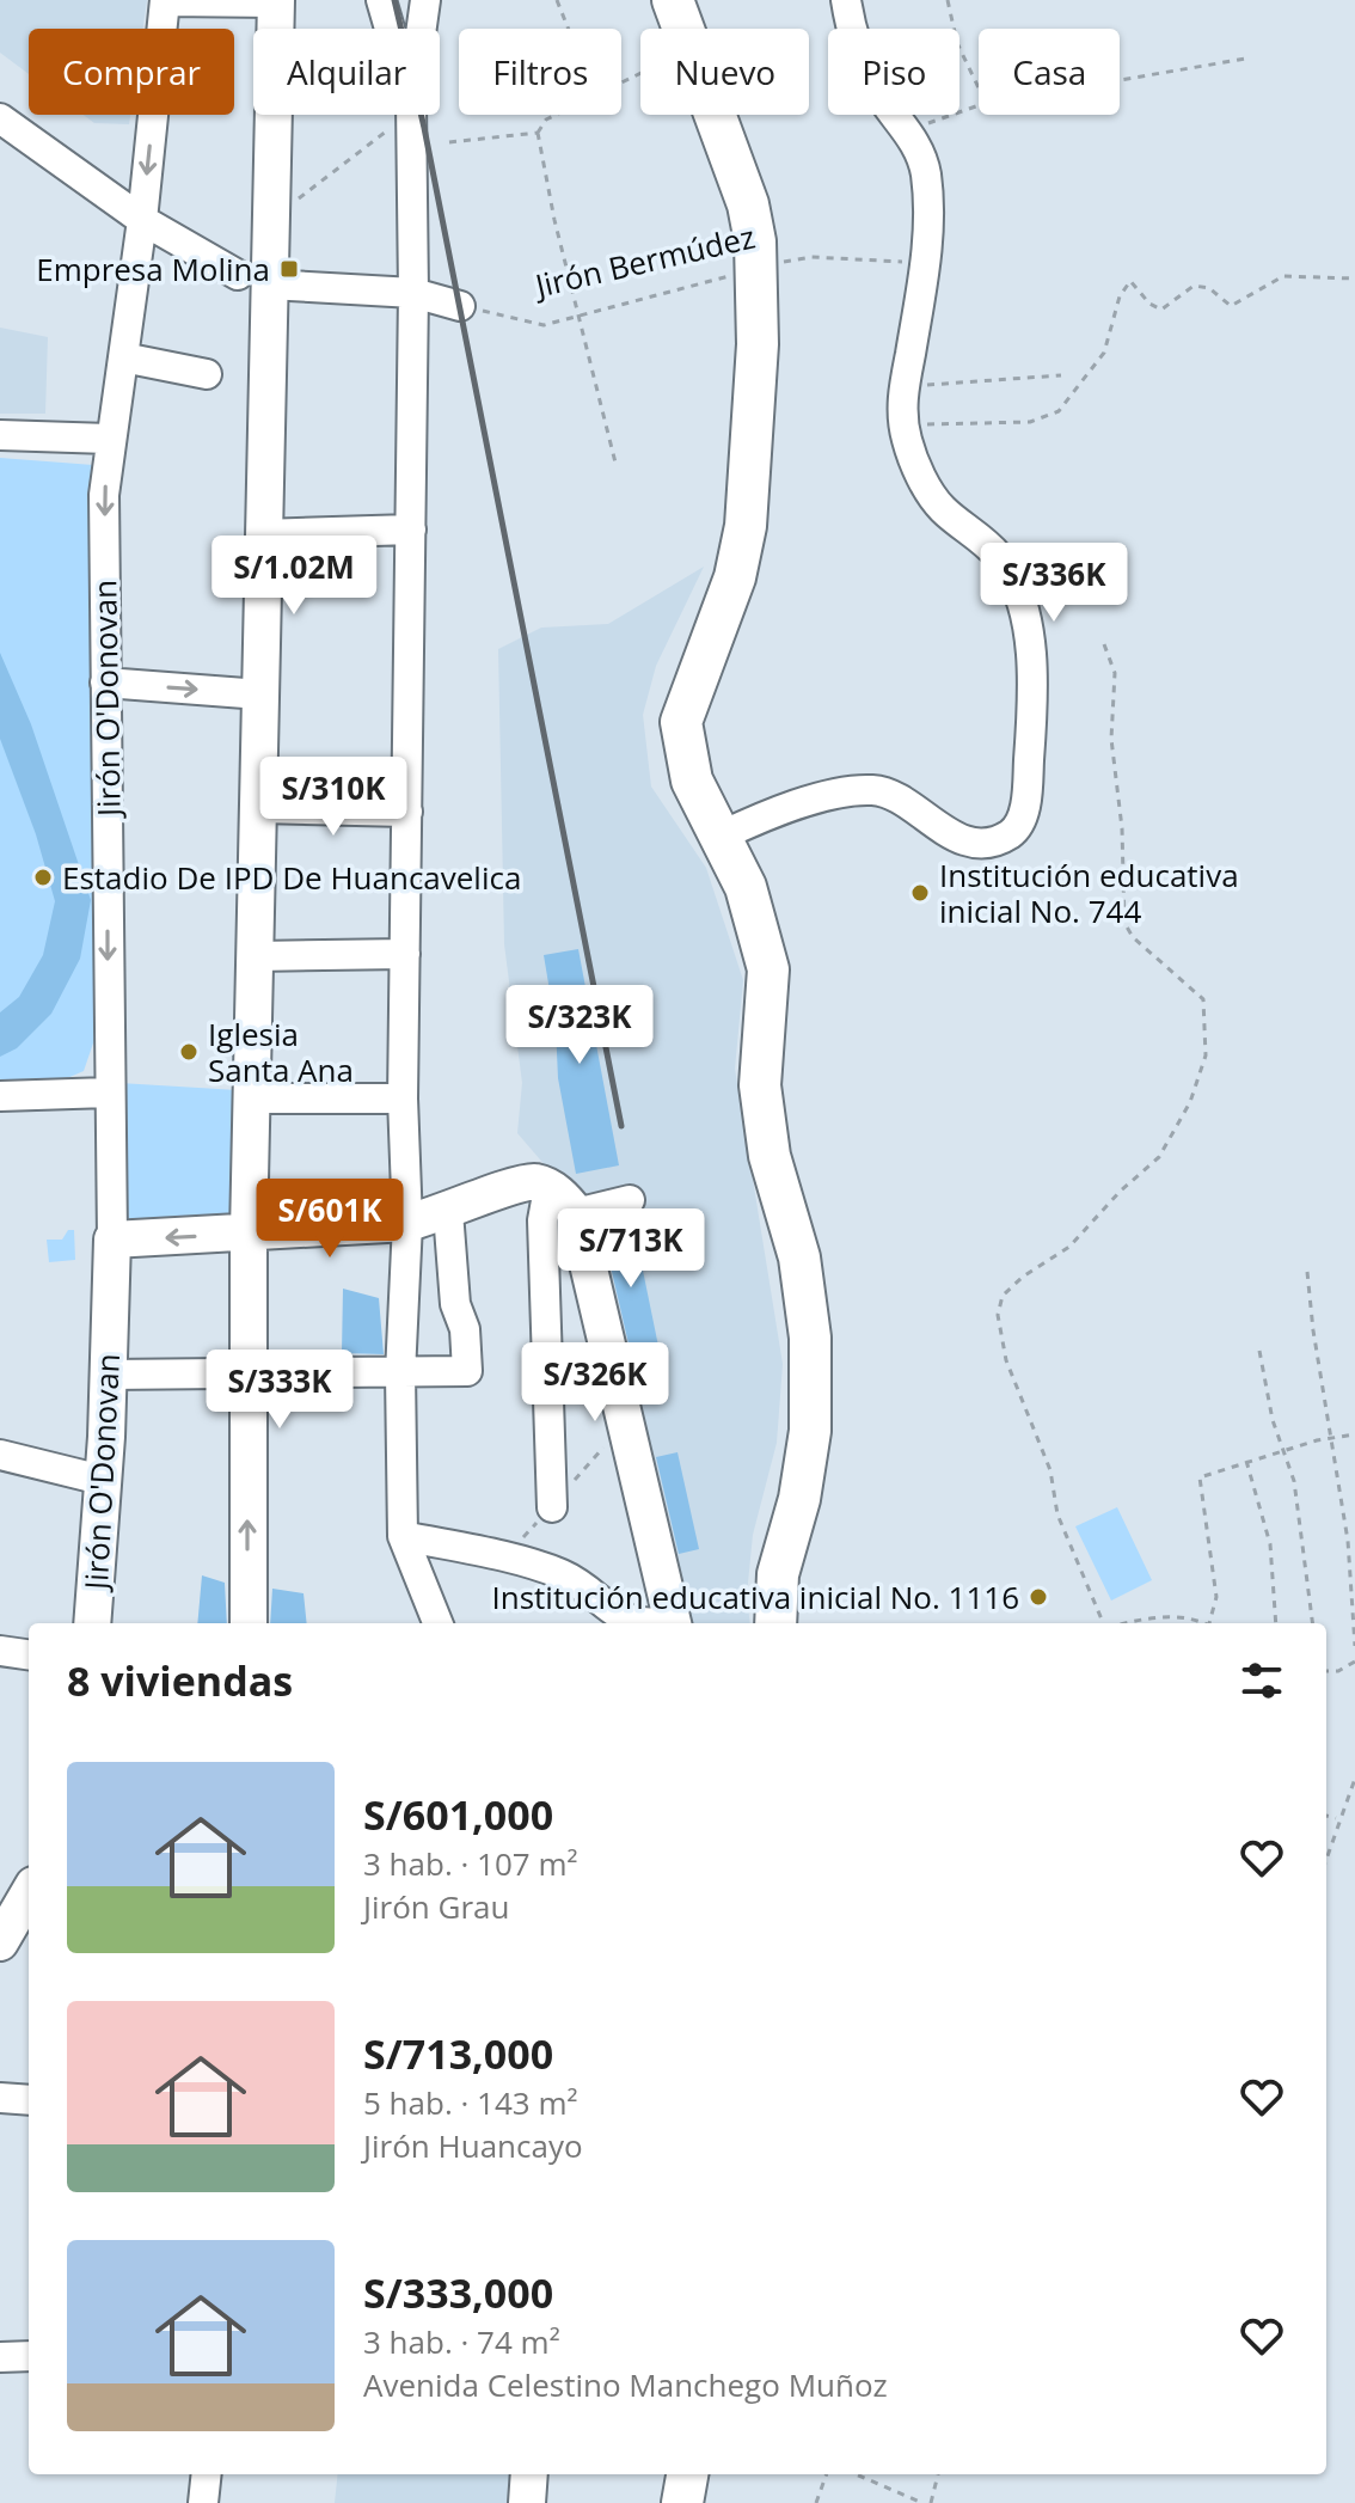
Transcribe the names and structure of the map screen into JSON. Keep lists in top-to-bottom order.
{
  "streets": {
    "main road": ["Jirón O'Donovan"],
    "path": ["Jirón Bermúdez"]
  },
  "one_way": ["Jirón O'Donovan"],
  "places": {
    "transit": ["Empresa Molina"],
    "other": [
      "Estadio De IPD De Huancavelica",
      "Institución educativa inicial No. 744",
      "Iglesia Santa Ana",
      "Institución educativa inicial No. 1116"
    ]
  },
  "page": {
    "chip": [
      "Comprar",
      "Alquilar",
      "Filtros",
      "Nuevo",
      "Piso",
      "Casa"
    ],
    "price": [
      "S/1.02M",
      "S/336K",
      "S/310K",
      "S/323K",
      "S/601K",
      "S/713K",
      "S/326K",
      "S/333K"
    ],
    "heading": "8 viviendas",
    "list": [
      {
        "name": "S/601,000",
        "note": "3 hab. · 107 m² · Jirón Grau"
      },
      {
        "name": "S/713,000",
        "note": "5 hab. · 143 m² · Jirón Huancayo"
      },
      {
        "name": "S/333,000",
        "note": "3 hab. · 74 m² · Avenida Celestino Manchego Muñoz"
      }
    ]
  }
}
